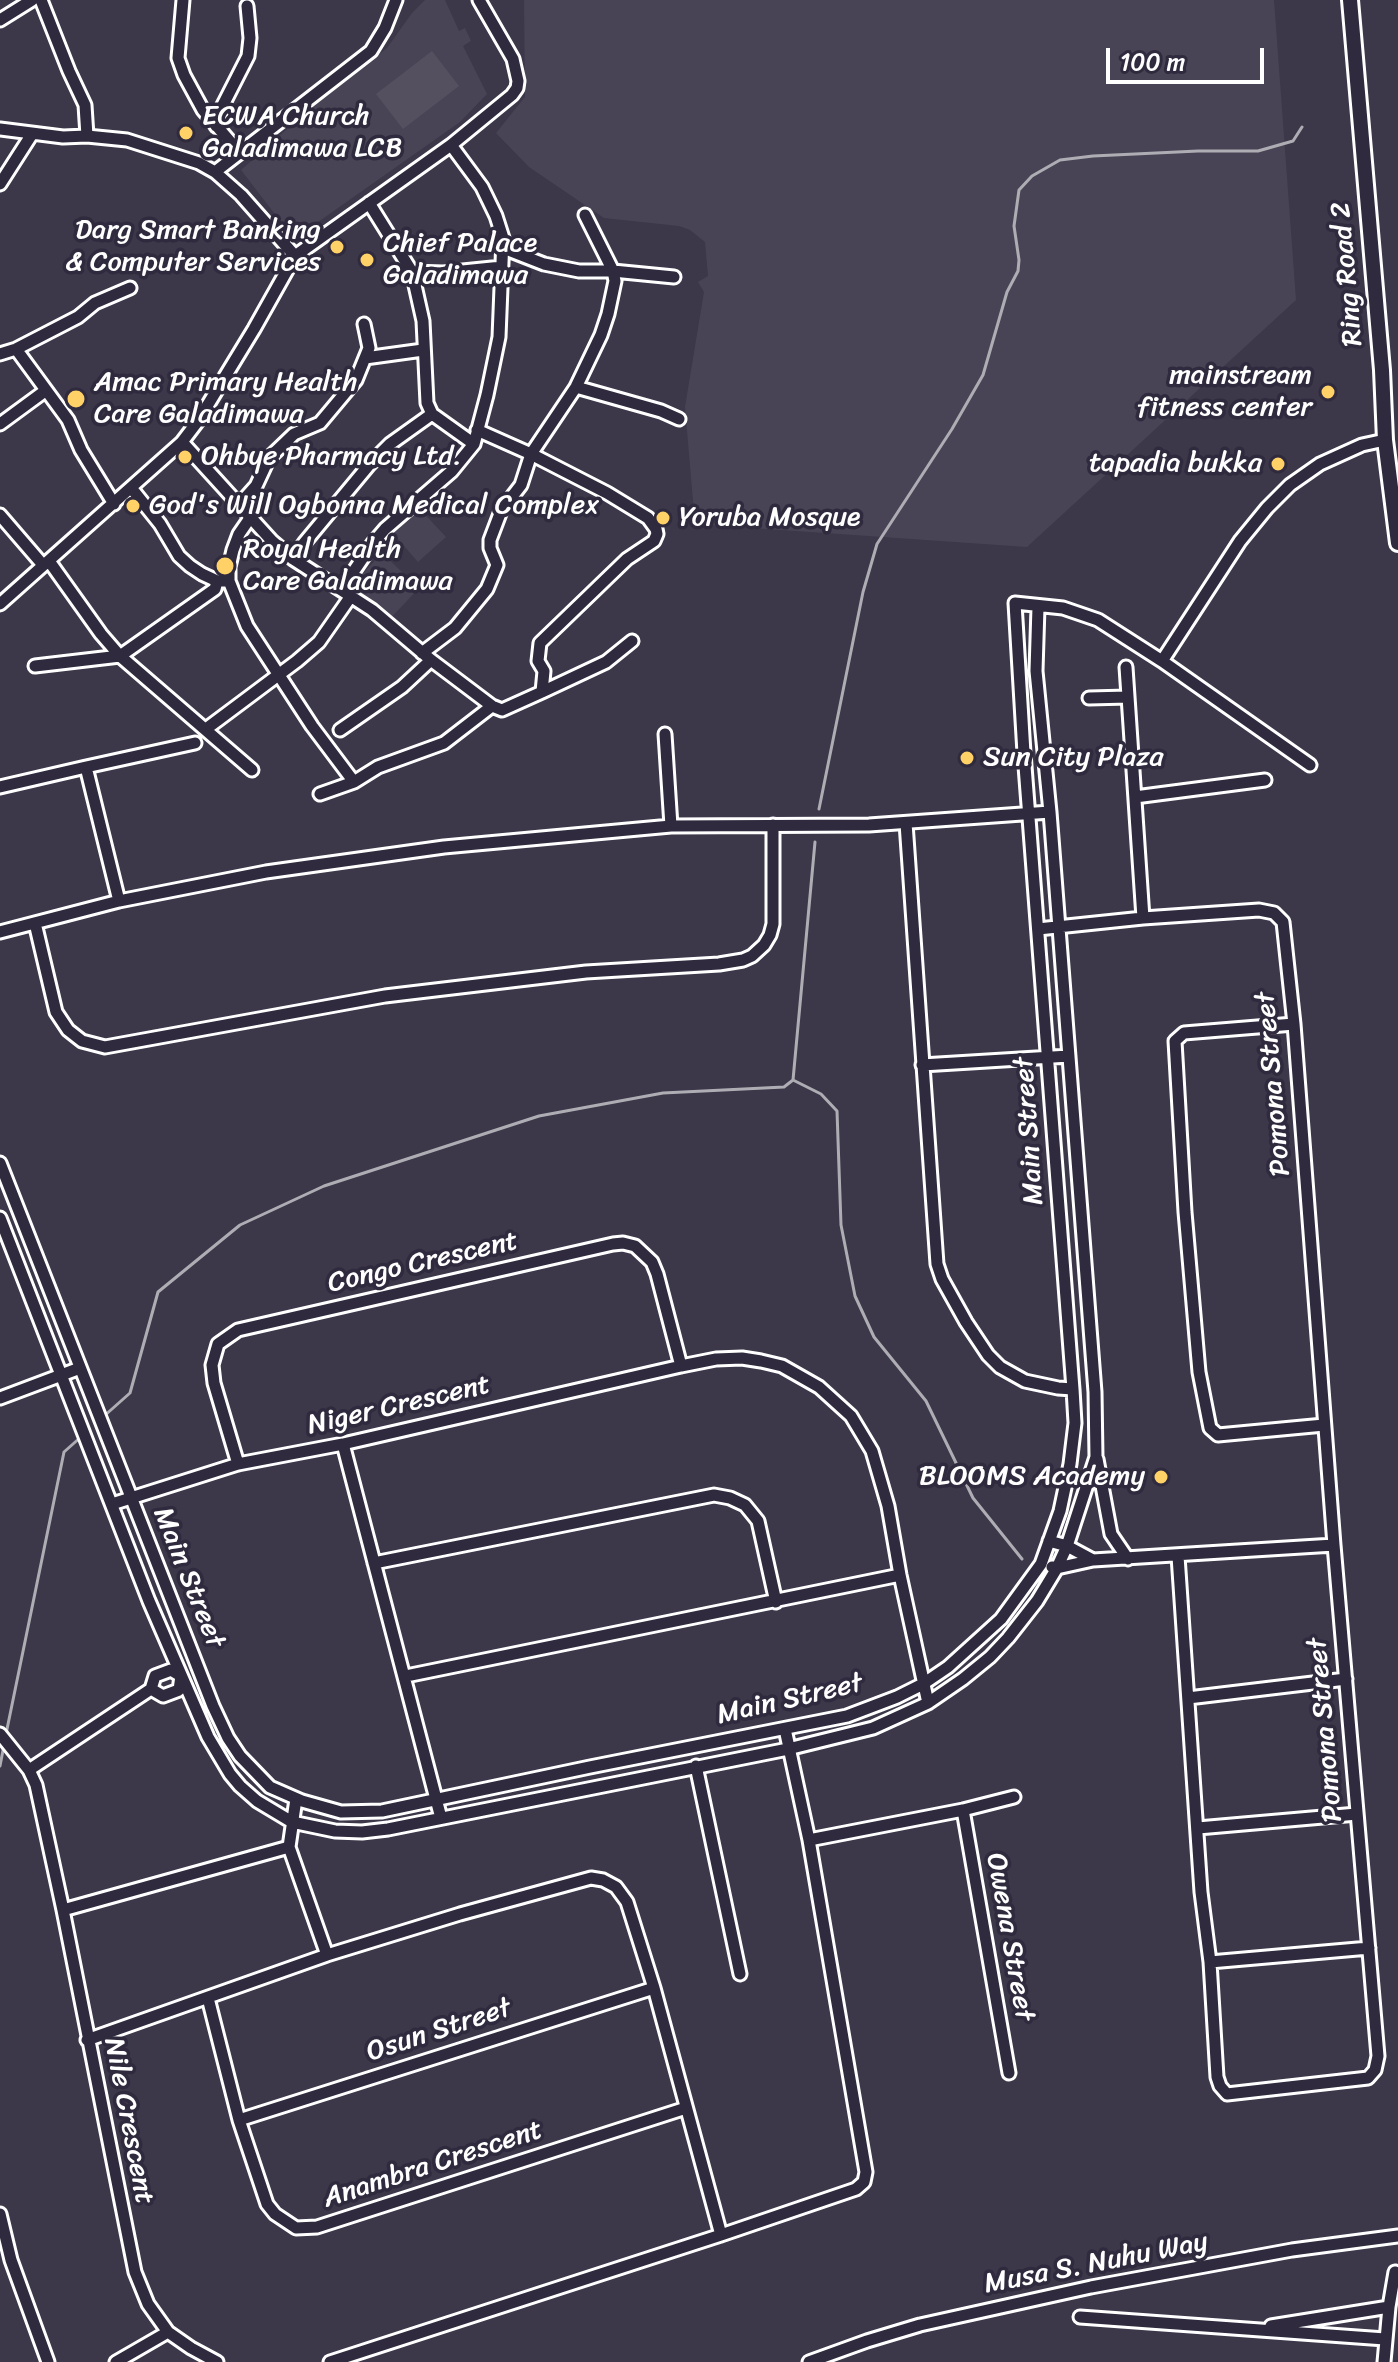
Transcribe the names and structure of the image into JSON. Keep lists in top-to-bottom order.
{
  "streets": {
    "main road": ["Ring Road 2"],
    "street": [
      "Pomona Street",
      "Main Street",
      "Congo Crescent",
      "Niger Crescent",
      "Owena Street",
      "Osun Street",
      "Nile Crescent",
      "Anambra Crescent",
      "Musa S. Nuhu Way"
    ]
  },
  "crossings": [
    ["Pomona Street", "Main Street"],
    ["Main Street", "Niger Crescent"],
    ["Congo Crescent", "Niger Crescent"],
    ["Osun Street", "Anambra Crescent"]
  ],
  "places": [
    "ECWA Church Galadimawa LCB",
    "Darg Smart Banking & Computer Services",
    "Chief Palace Galadimawa",
    "mainstream fitness center",
    "Amac Primary Health Care Galadimawa",
    "Ohbye Pharmacy Ltd.",
    "tapadia bukka",
    "God's Will Ogbonna Medical Complex",
    "Yoruba Mosque",
    "Royal Health Care Galadimawa",
    "Sun City Plaza",
    "BLOOMS Academy"
  ],
  "scale_bar": "100 m"
}
